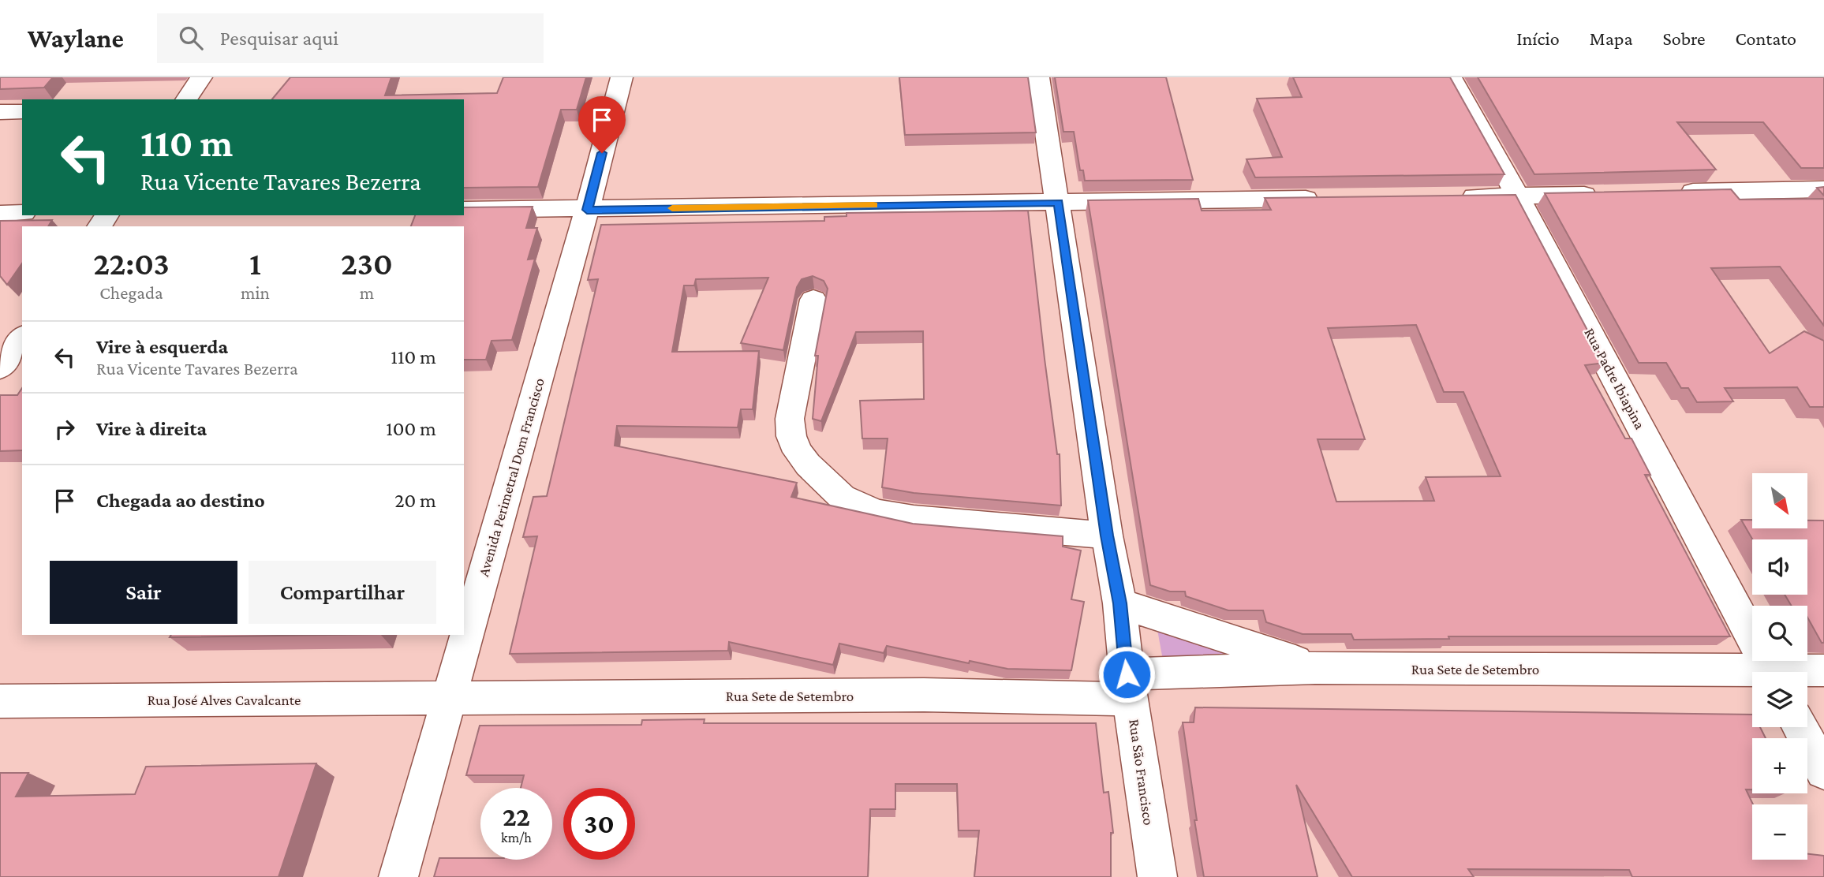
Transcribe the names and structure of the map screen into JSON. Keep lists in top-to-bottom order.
{
  "streets": {
    "street": [
      "Rua Padre Ibiapina",
      "Avenida Perimetral Dom Francisco",
      "Rua Sete de Setembro",
      "Rua José Alves Cavalcante",
      "Rua São Francisco"
    ]
  },
  "crossings": [
    ["Avenida Perimetral Dom Francisco", "Rua Sete de Setembro"],
    ["Avenida Perimetral Dom Francisco", "Rua José Alves Cavalcante"],
    ["Rua Sete de Setembro", "Rua José Alves Cavalcante"],
    ["Rua Sete de Setembro", "Rua São Francisco"]
  ],
  "north": "bottom right",
  "page": {
    "header": "Waylane",
    "search": "Pesquisar aqui",
    "nav": [
      "Início",
      "Mapa",
      "Sobre",
      "Contato"
    ],
    "turn": ["110 m", "Rua Vicente Tavares Bezerra"],
    "eta": [
      "22:03",
      "Chegada",
      "1",
      "min",
      "230",
      "m"
    ],
    "list": [
      {
        "name": "Vire à esquerda",
        "note": "Rua Vicente Tavares Bezerra",
        "value": "110 m"
      },
      {
        "name": "Vire à direita",
        "value": "100 m"
      },
      {
        "name": "Chegada ao destino",
        "value": "20 m"
      }
    ],
    "map_buttons": ["+", "−"],
    "buttons": ["Sair", "Compartilhar"],
    "speed": "22 km/h",
    "limit": "30"
  }
}
